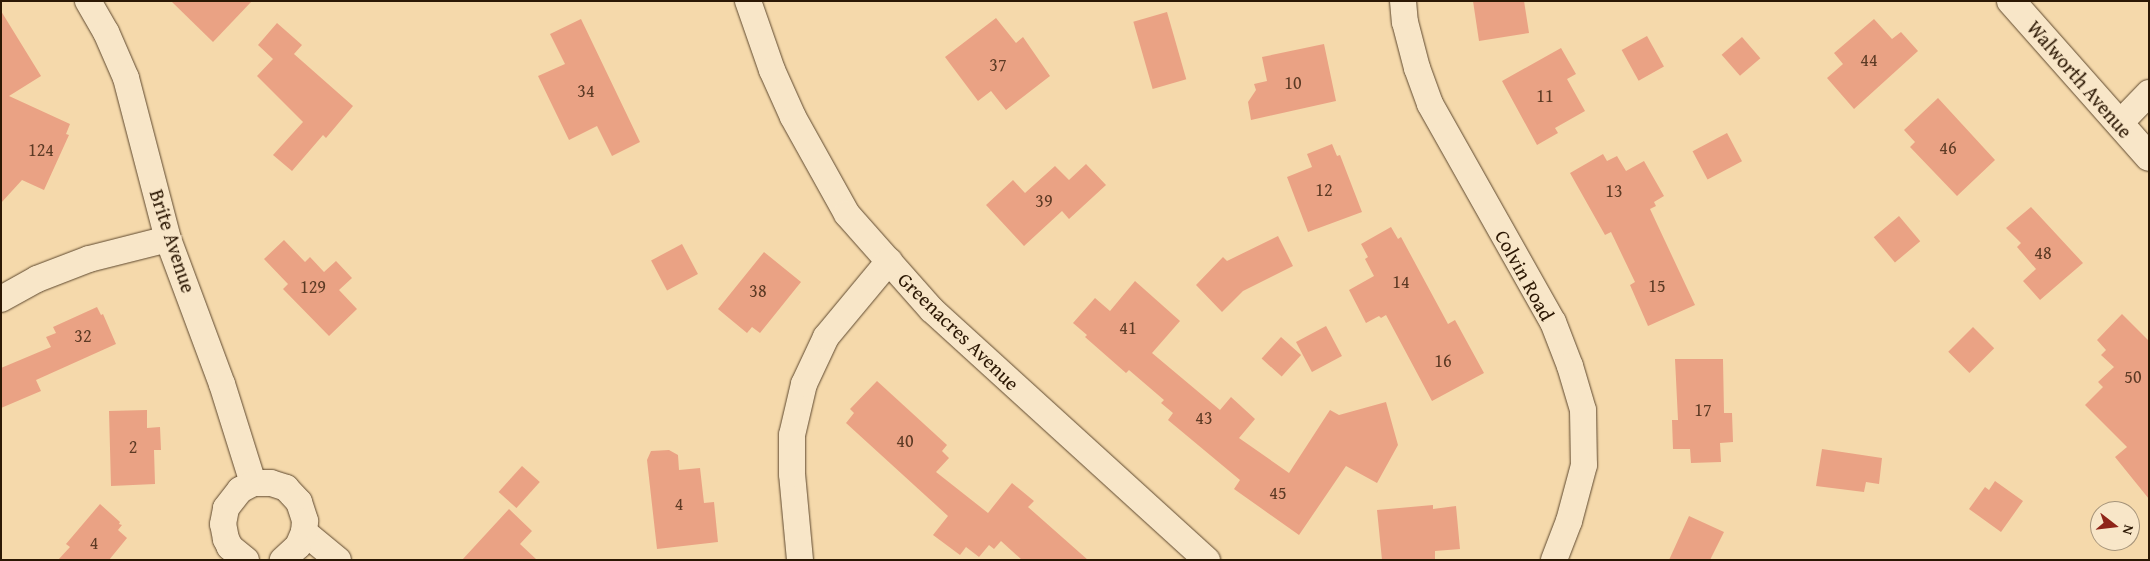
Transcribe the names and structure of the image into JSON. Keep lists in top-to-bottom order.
{
  "streets": {
    "street": [
      "Walworth Avenue",
      "Brite Avenue",
      "Colvin Road",
      "Greenacres Avenue"
    ]
  },
  "house_numbers": [
    "44",
    "37",
    "10",
    "34",
    "11",
    "46",
    "124",
    "12",
    "13",
    "39",
    "48",
    "14",
    "15",
    "129",
    "38",
    "41",
    "32",
    "16",
    "50",
    "17",
    "43",
    "40",
    "2",
    "45",
    "4",
    "4"
  ],
  "north": "right"
}
